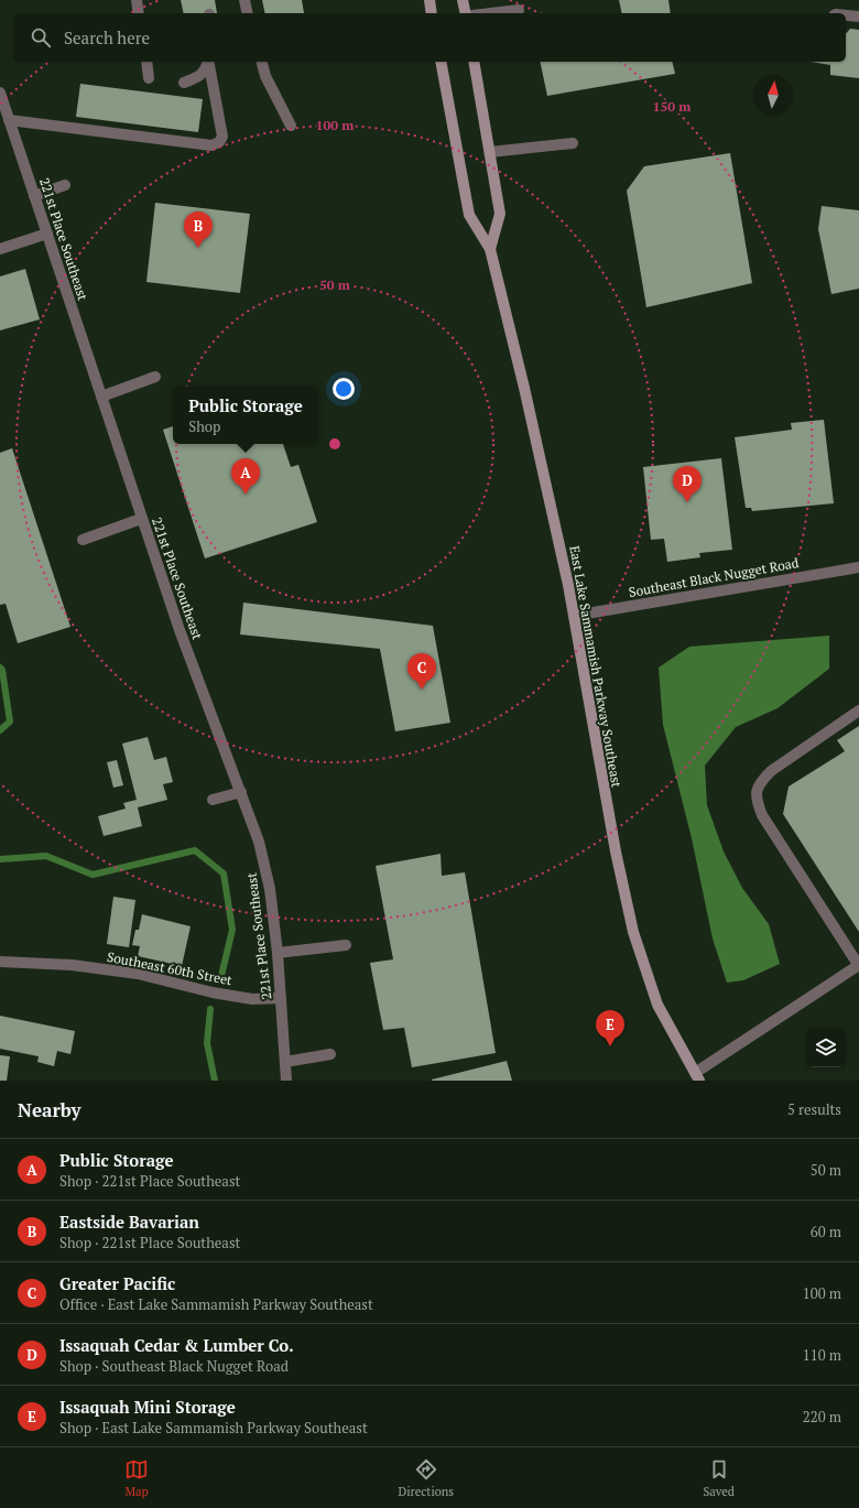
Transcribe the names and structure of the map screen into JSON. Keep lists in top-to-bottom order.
{
  "streets": {
    "main road": ["East Lake Sammamish Parkway Southeast"],
    "street": ["221st Place Southeast", "Southeast Black Nugget Road", "Southeast 60th Street"]
  },
  "crossings": [
    ["221st Place Southeast", "Southeast 60th Street"],
    ["Southeast Black Nugget Road", "East Lake Sammamish Parkway Southeast"]
  ],
  "north": "top",
  "page": {
    "search": "Search here",
    "pins": [
      "B",
      "A",
      "D",
      "C",
      "E"
    ],
    "popup": ["Public Storage", "Shop"],
    "heading": ["Nearby", "5 results"],
    "list": [
      {
        "mark": "A",
        "name": "Public Storage",
        "note": "Shop · 221st Place Southeast",
        "value": "50 m"
      },
      {
        "mark": "B",
        "name": "Eastside Bavarian",
        "note": "Shop · 221st Place Southeast",
        "value": "60 m"
      },
      {
        "mark": "C",
        "name": "Greater Pacific",
        "note": "Office · East Lake Sammamish Parkway Southeast",
        "value": "100 m"
      },
      {
        "mark": "D",
        "name": "Issaquah Cedar & Lumber Co.",
        "note": "Shop · Southeast Black Nugget Road",
        "value": "110 m"
      },
      {
        "mark": "E",
        "name": "Issaquah Mini Storage",
        "note": "Shop · East Lake Sammamish Parkway Southeast",
        "value": "220 m"
      }
    ],
    "nav": ["Map", "Directions", "Saved"]
  },
  "rings": ["150 m", "100 m", "50 m"]
}
